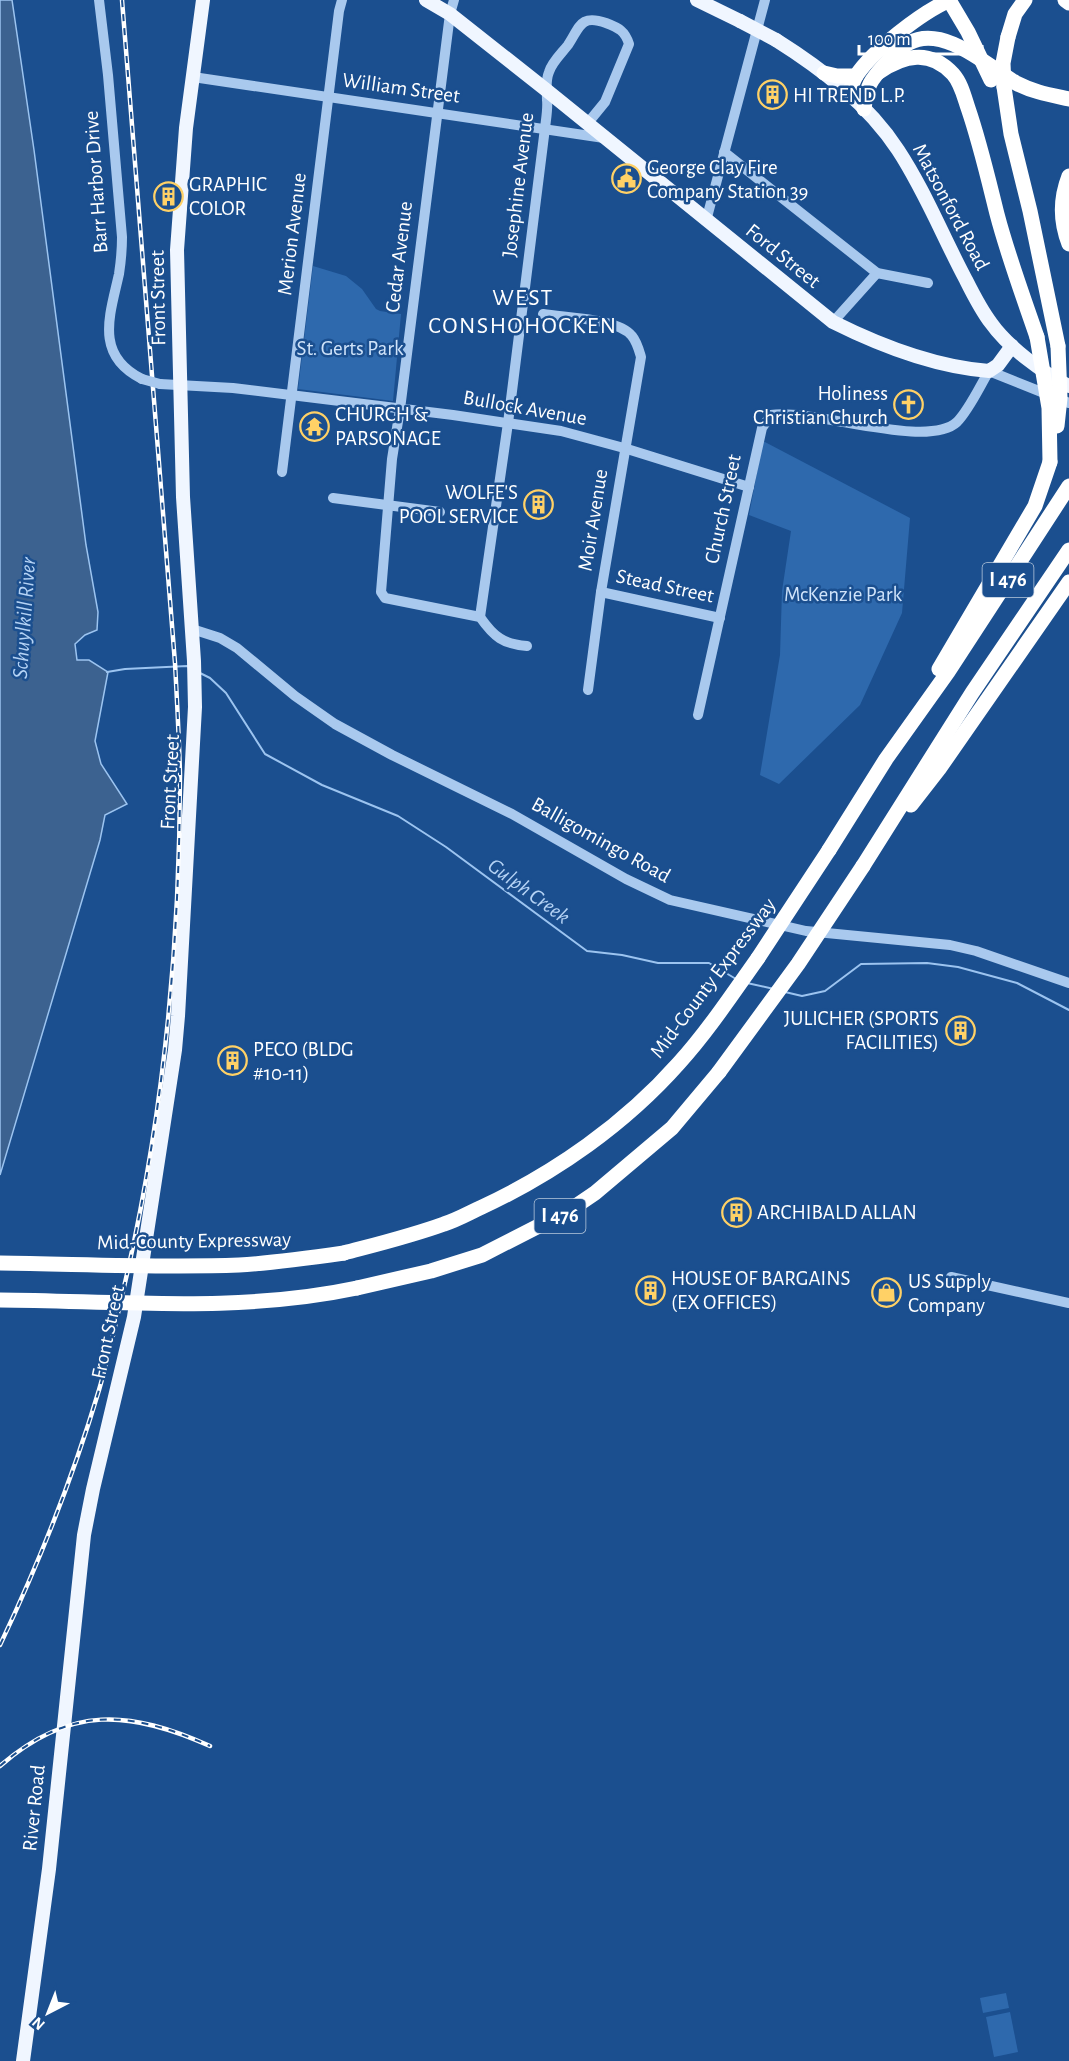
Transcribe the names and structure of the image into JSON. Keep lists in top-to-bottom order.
{
  "streets": {
    "highway": ["I 476", "Mid-County Expressway"],
    "main road": [
      "Matsonford Road",
      "Ford Street",
      "Front Street",
      "Church Street",
      "River Road"
    ],
    "street": [
      "William Street",
      "Barr Harbor Drive",
      "Josephine Avenue",
      "Merion Avenue",
      "Cedar Avenue",
      "Bullock Avenue",
      "Moir Avenue",
      "Stead Street",
      "Balligomingo Road"
    ]
  },
  "crossings": [
    ["William Street", "Josephine Avenue"],
    ["William Street", "Merion Avenue"],
    ["William Street", "Ford Street"],
    ["William Street", "Cedar Avenue"],
    ["William Street", "Front Street"],
    ["Barr Harbor Drive", "Front Street"],
    ["Barr Harbor Drive", "Bullock Avenue"],
    ["Josephine Avenue", "Ford Street"],
    ["Josephine Avenue", "Cedar Avenue"],
    ["Josephine Avenue", "Bullock Avenue"],
    ["Matsonford Road", "Church Street"],
    ["Merion Avenue", "Bullock Avenue"],
    ["Ford Street", "Cedar Avenue"],
    ["Ford Street", "Church Street"],
    ["Cedar Avenue", "Bullock Avenue"],
    ["Front Street", "Bullock Avenue"],
    ["Front Street", "Balligomingo Road"],
    ["Front Street", "River Road"],
    ["Bullock Avenue", "Church Street"],
    ["Bullock Avenue", "Moir Avenue"],
    ["Church Street", "Stead Street"],
    ["Moir Avenue", "Stead Street"]
  ],
  "districts": ["WEST CONSHOHOCKEN"],
  "water": ["Schuylkill River", "Gulph Creek"],
  "parks": ["St. Gerts Park", "McKenzie Park"],
  "places": {
    "building": [
      "HI TREND L.P.",
      "GRAPHIC COLOR",
      "WOLFE'S POOL SERVICE",
      "JULICHER (SPORTS FACILITIES)",
      "PECO (BLDG #10-11)",
      "ARCHIBALD ALLAN",
      "HOUSE OF BARGAINS (EX OFFICES)"
    ],
    "public building": ["George Clay Fire Company Station 39"],
    "church": ["Holiness Christian Church"],
    "temple": ["CHURCH & PARSONAGE"],
    "shop": ["US Supply Company"]
  },
  "scale_bar": "100 m",
  "north": "bottom left"
}
